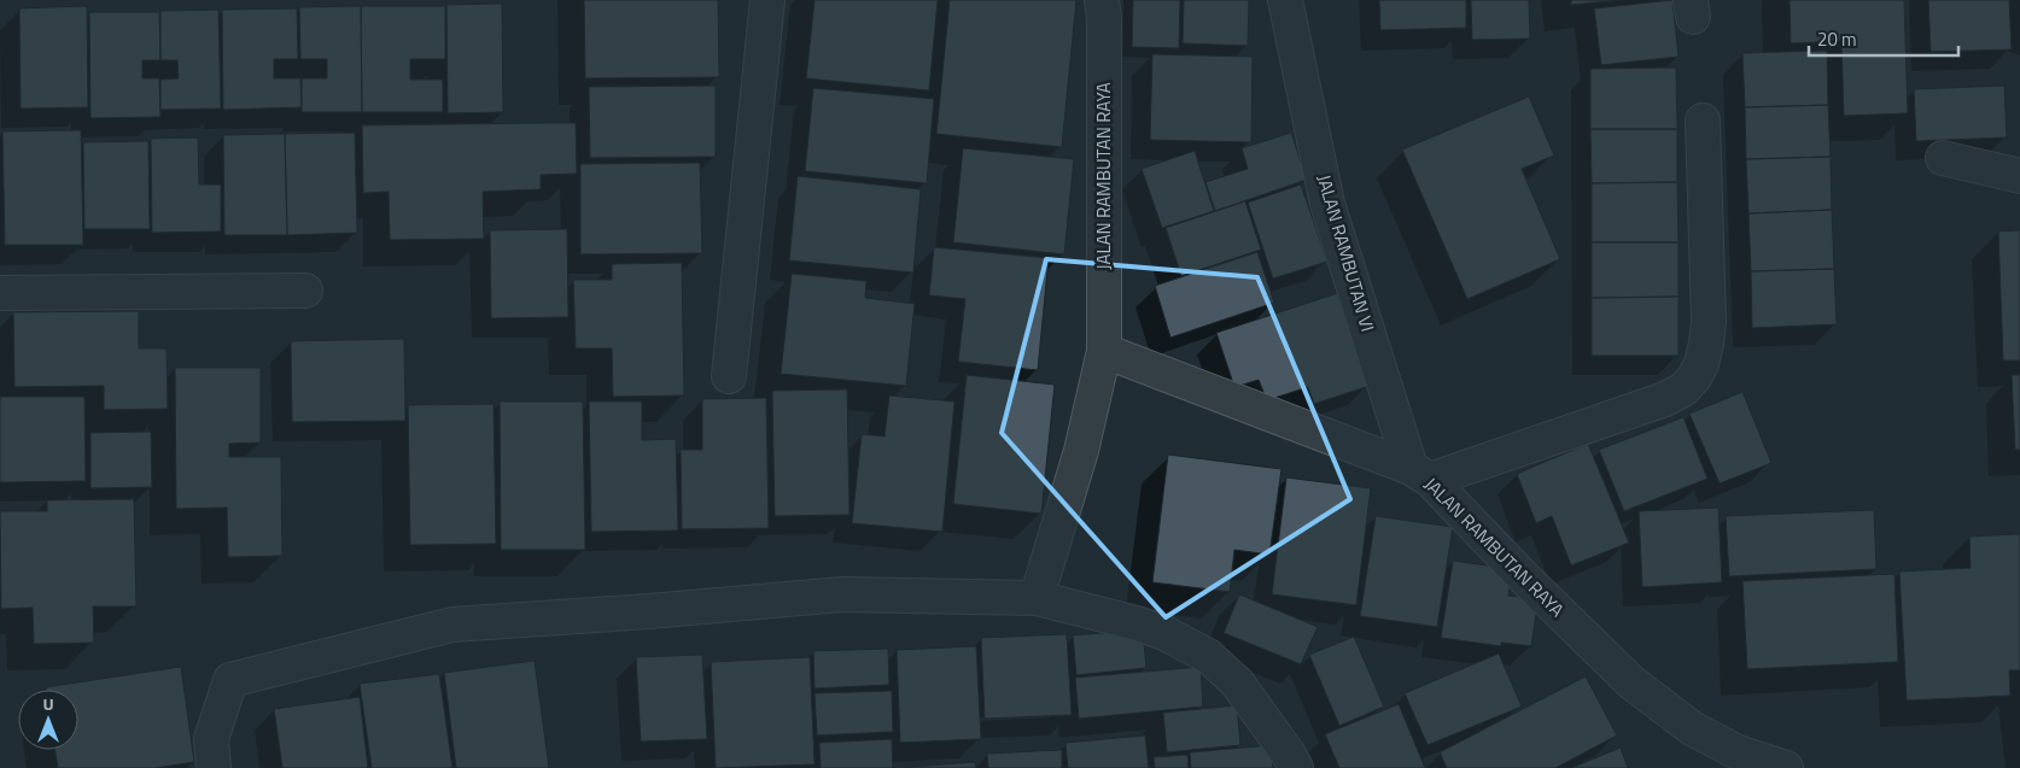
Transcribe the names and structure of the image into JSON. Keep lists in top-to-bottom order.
{
  "streets": {
    "street": ["JALAN RAMBUTAN RAYA", "JALAN RAMBUTAN VI"]
  },
  "crossings": [
    ["JALAN RAMBUTAN RAYA", "JALAN RAMBUTAN VI"]
  ],
  "scale_bar": "20 m",
  "north": "top"
}
